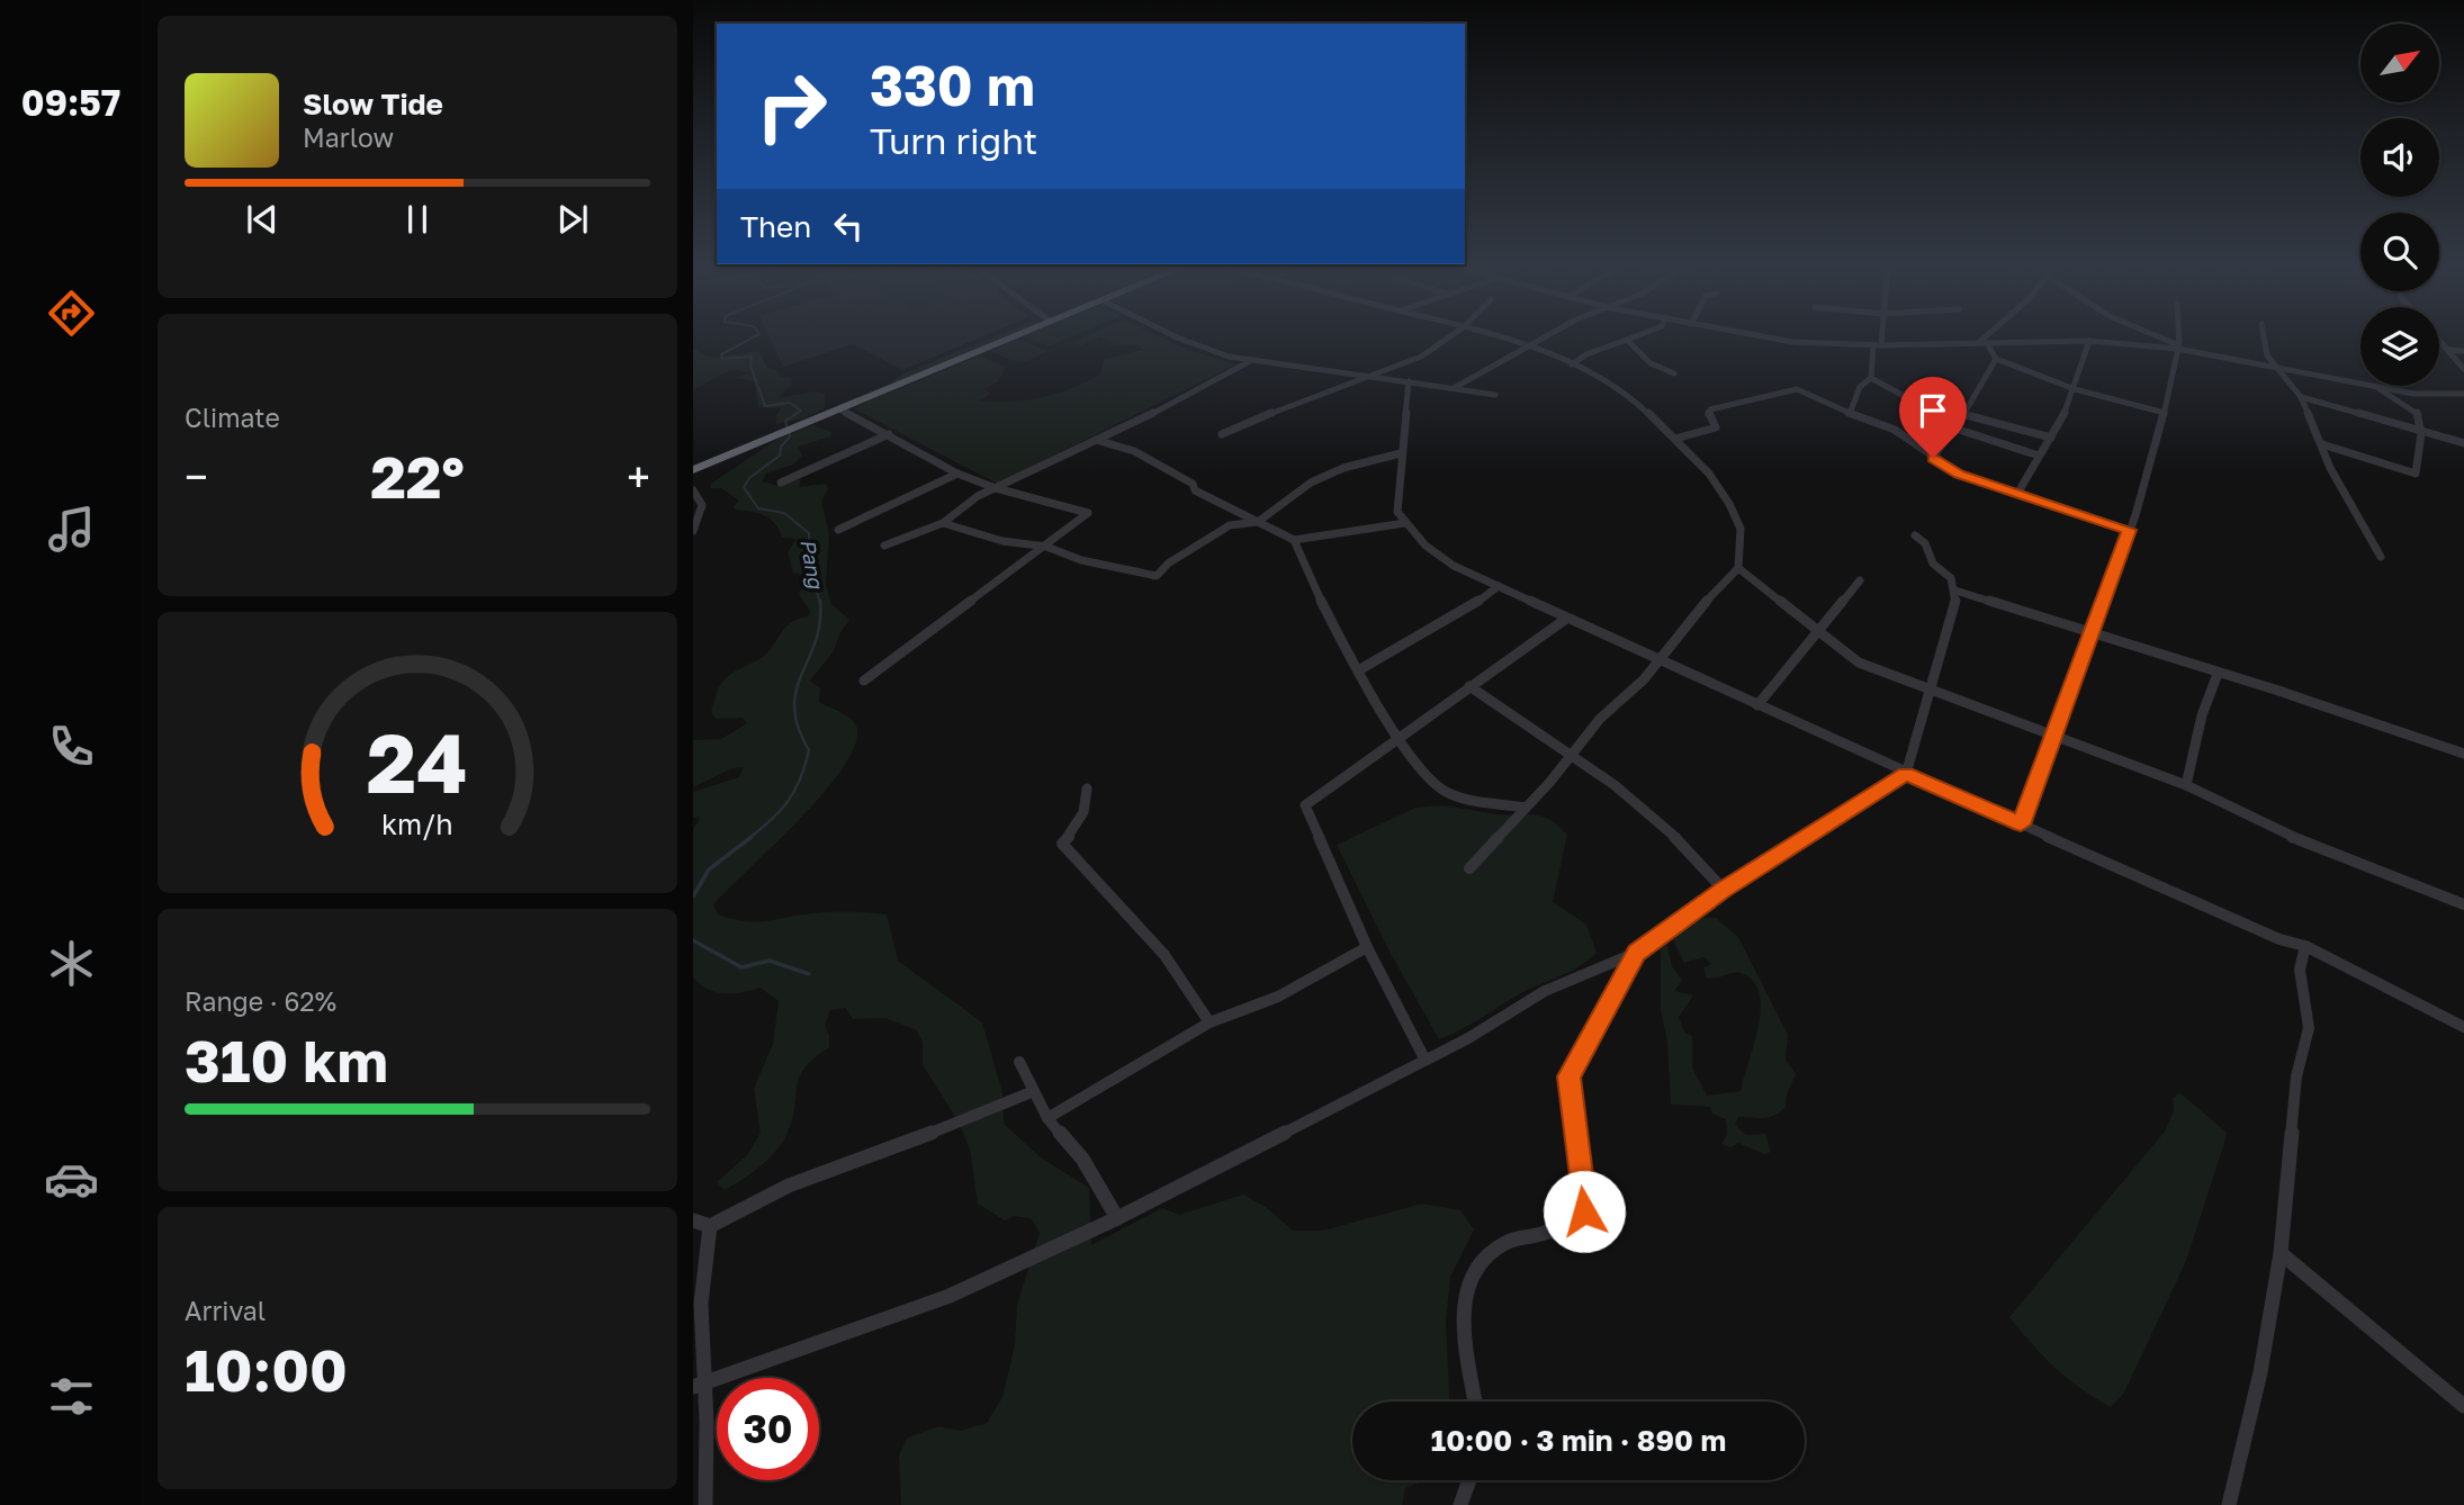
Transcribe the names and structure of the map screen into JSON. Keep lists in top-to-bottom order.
{
  "water": ["Pang"],
  "north": "top right",
  "page": {
    "tabs": "09:57",
    "turn": ["330 m", "Turn right"],
    "song": ["Slow Tide", "Marlow"],
    "then": "Then",
    "tile": [
      "Climate",
      ["Range · 62%", "310 km"],
      ["Arrival", "10:00"]
    ],
    "heat": ["−", "22°", "+"],
    "limit": "30",
    "trip": "10:00 · 3 min · 890 m",
    "gauge": ["24", "km/h"]
  }
}
